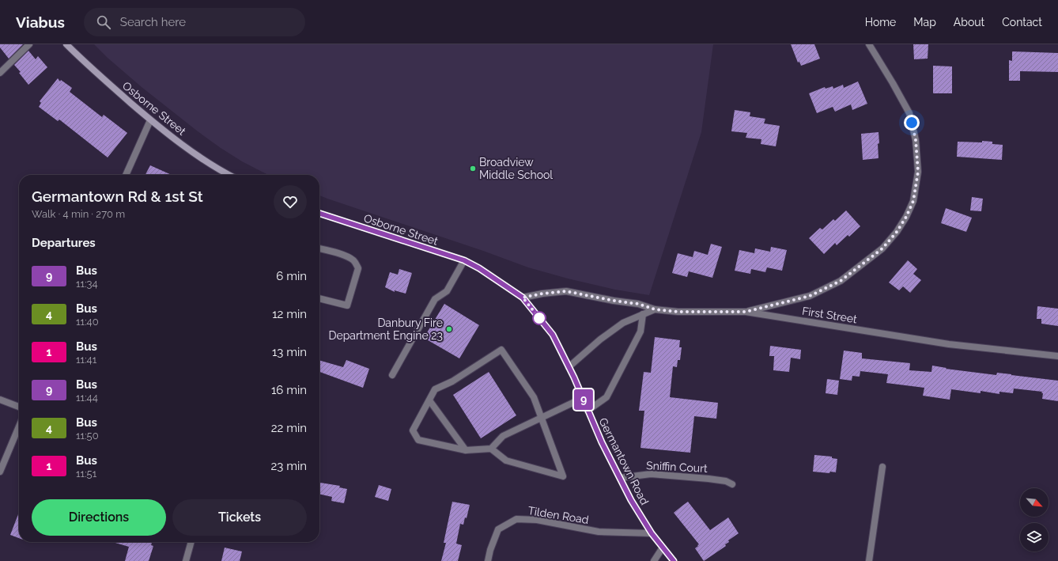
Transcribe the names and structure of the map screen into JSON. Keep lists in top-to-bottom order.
{
  "streets": {
    "main road": ["Osborne Street", "Germantown Road"],
    "street": ["First Street", "Sniffin Court", "Tilden Road"]
  },
  "crossings": [
    ["Osborne Street", "Germantown Road"],
    ["First Street", "Germantown Road"],
    ["Germantown Road", "Sniffin Court"],
    ["Germantown Road", "Tilden Road"]
  ],
  "places": ["Broadview Middle School", "Danbury Fire Department Engine 23"],
  "lines": ["bus line 9"],
  "north": "bottom right",
  "page": {
    "header": "Viabus",
    "search": "Search here",
    "nav": [
      "Home",
      "Map",
      "About",
      "Contact"
    ],
    "on_map": "9",
    "heading": [
      ["Germantown Rd & 1st St", "Walk · 4 min · 270 m"],
      "Departures"
    ],
    "list": [
      {
        "mark": "9",
        "name": "Bus",
        "note": "11:34",
        "value": "6 min"
      },
      {
        "mark": "4",
        "name": "Bus",
        "note": "11:40",
        "value": "12 min"
      },
      {
        "mark": "1",
        "name": "Bus",
        "note": "11:41",
        "value": "13 min"
      },
      {
        "mark": "9",
        "name": "Bus",
        "note": "11:44",
        "value": "16 min"
      },
      {
        "mark": "4",
        "name": "Bus",
        "note": "11:50",
        "value": "22 min"
      },
      {
        "mark": "1",
        "name": "Bus",
        "note": "11:51",
        "value": "23 min"
      }
    ],
    "buttons": ["Directions", "Tickets"]
  }
}
